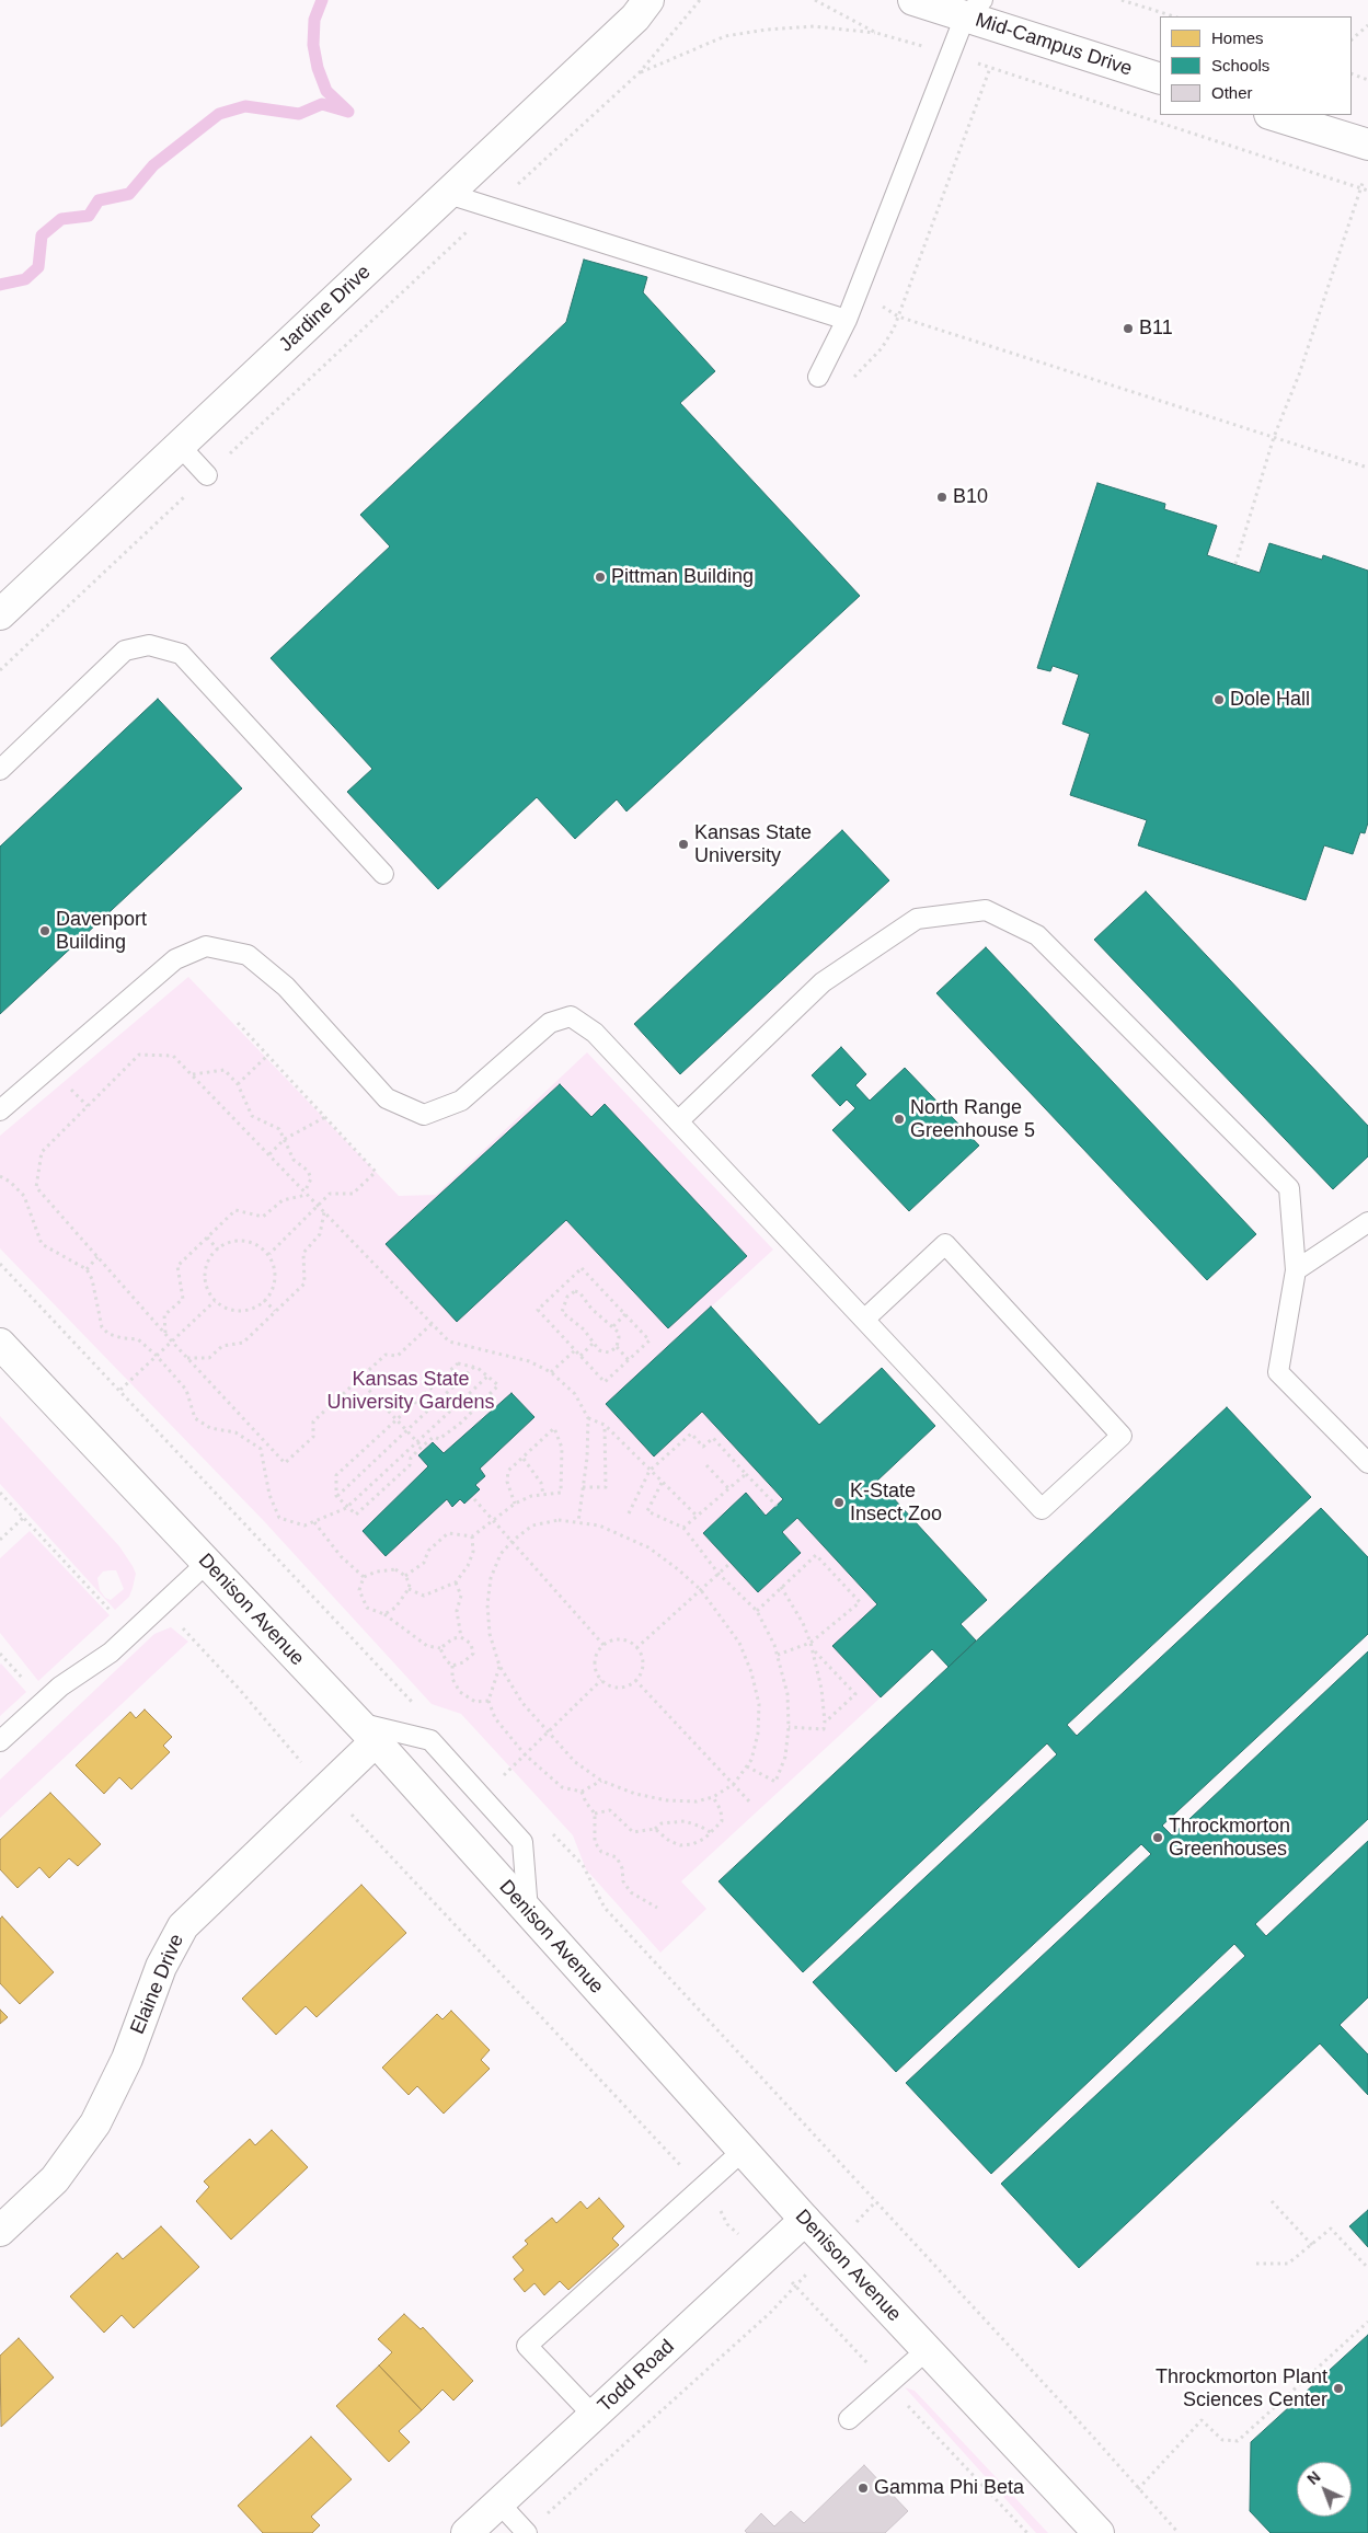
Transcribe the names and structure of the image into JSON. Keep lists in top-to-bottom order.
{
  "streets": {
    "street": [
      "Mid-Campus Drive",
      "Jardine Drive",
      "Denison Avenue",
      "Elaine Drive",
      "Todd Road"
    ]
  },
  "crossings": [
    ["Denison Avenue", "Elaine Drive"],
    ["Denison Avenue", "Todd Road"]
  ],
  "parks": ["Kansas State University Gardens"],
  "places": [
    "B11",
    "B10",
    "Pittman Building",
    "Dole Hall",
    "Kansas State University",
    "Davenport Building",
    "North Range Greenhouse 5",
    "K-State Insect Zoo",
    "Throckmorton Greenhouses",
    "Throckmorton Plant Sciences Center",
    "Gamma Phi Beta"
  ],
  "legend": ["Homes", "Schools", "Other"],
  "north": "top left"
}
